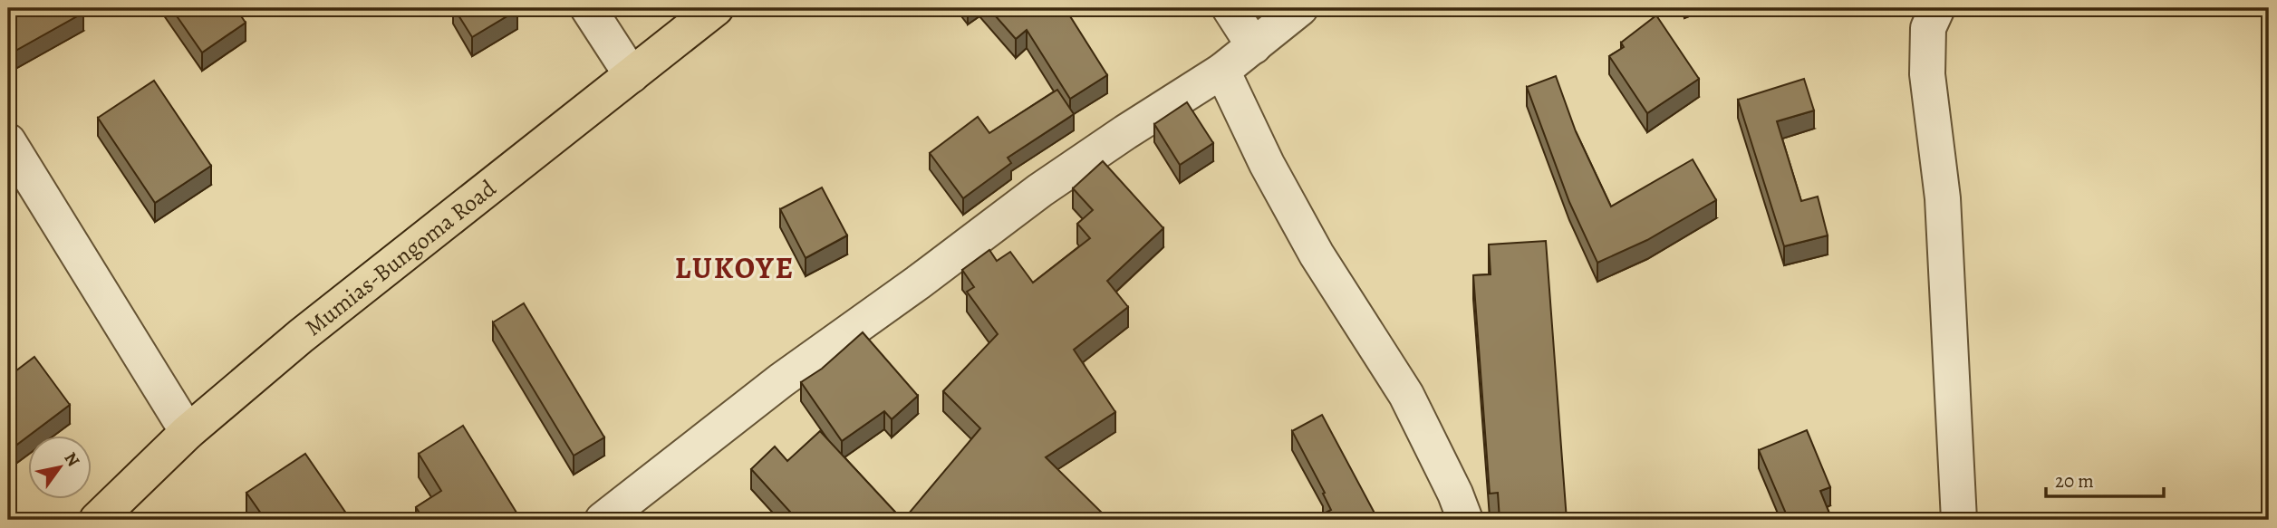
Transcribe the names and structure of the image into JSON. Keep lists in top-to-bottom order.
{
  "streets": {
    "highway": ["Mumias-Bungoma Road"]
  },
  "districts": ["LUKOYE"],
  "scale_bar": "20 m",
  "north": "top right"
}
